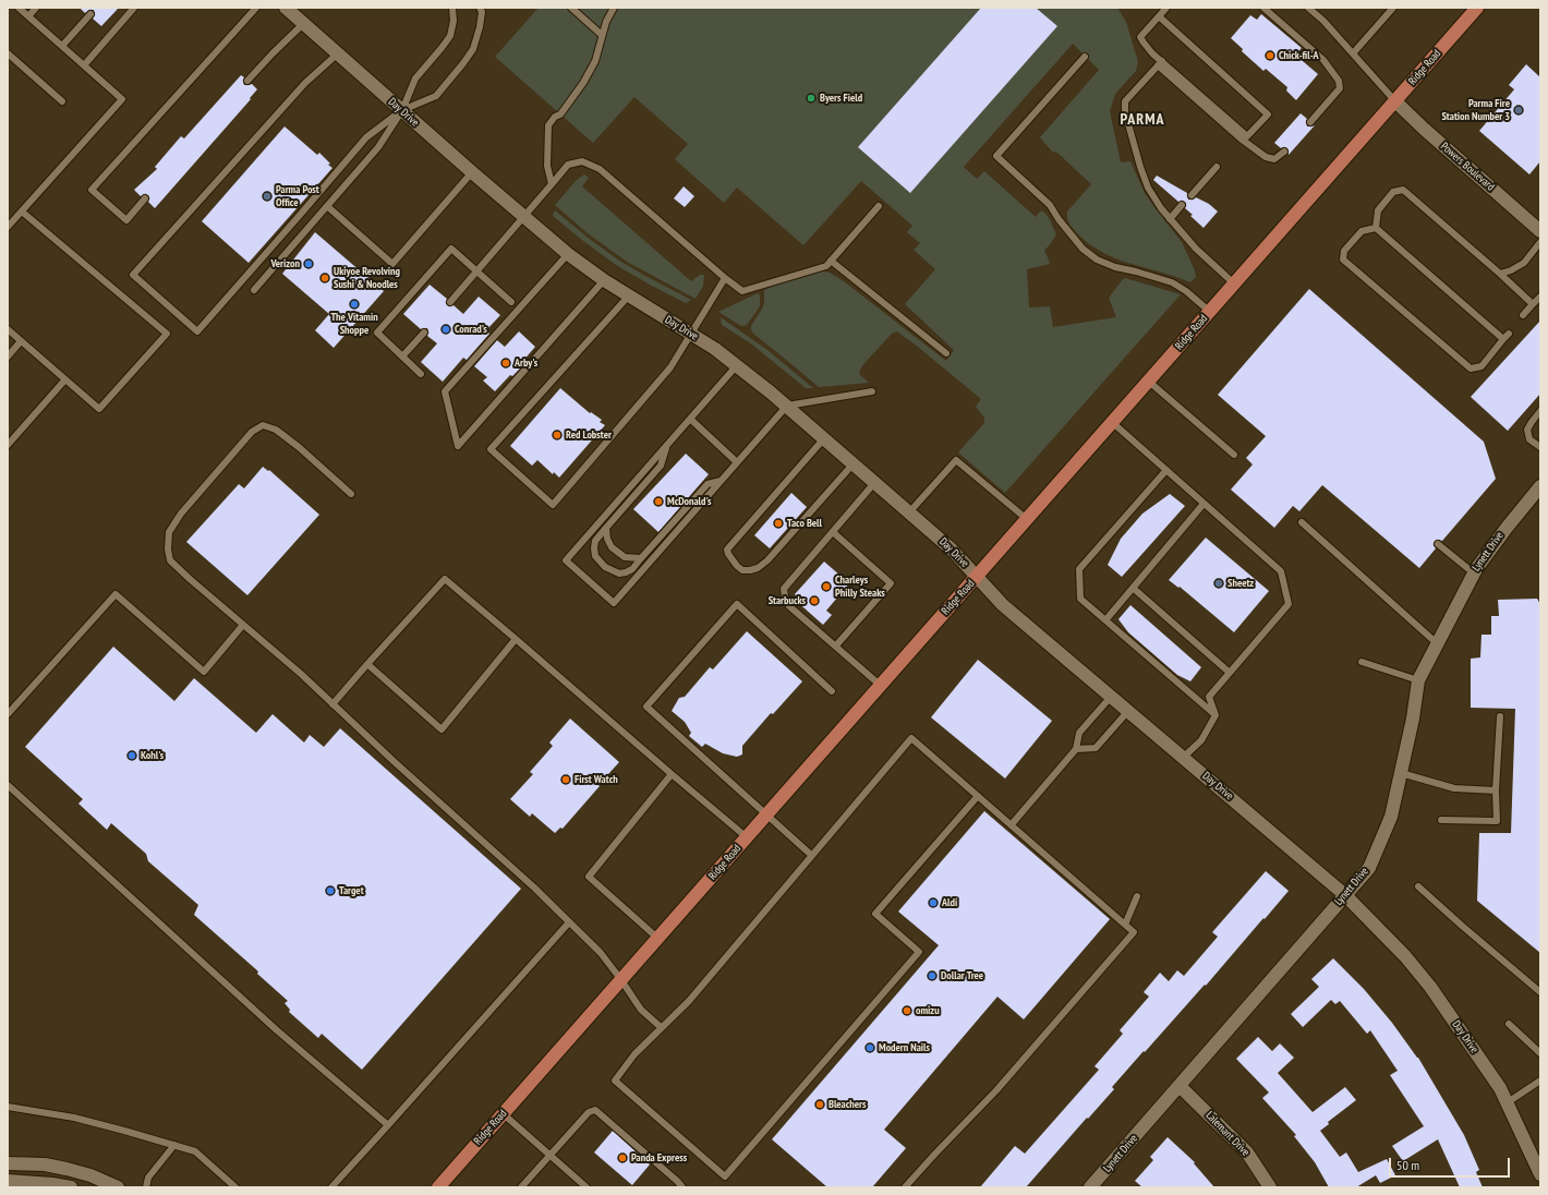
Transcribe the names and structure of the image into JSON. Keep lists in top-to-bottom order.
{
  "streets": {
    "main road": ["Ridge Road"],
    "street": [
      "Day Drive",
      "Powers Boulevard",
      "Lynett Drive",
      "Lalemant Drive"
    ]
  },
  "crossings": [
    ["Ridge Road", "Day Drive"],
    ["Ridge Road", "Powers Boulevard"],
    ["Day Drive", "Lynett Drive"],
    ["Lynett Drive", "Lalemant Drive"]
  ],
  "districts": ["PARMA"],
  "places": [
    "Chick-fil-A",
    "Byers Field",
    "Parma Fire Station Number 3",
    "Parma Post Office",
    "Verizon",
    "Ukiyoe Revolving Sushi & Noodles",
    "The Vitamin Shoppe",
    "Conrad's",
    "Arby's",
    "Red Lobster",
    "McDonald's",
    "Taco Bell",
    "Sheetz",
    "Charleys Philly Steaks",
    "Starbucks",
    "Kohl's",
    "First Watch",
    "Target",
    "Aldi",
    "Dollar Tree",
    "omizu",
    "Modern Nails",
    "Bleachers",
    "Panda Express"
  ],
  "scale_bar": "50 m"
}
